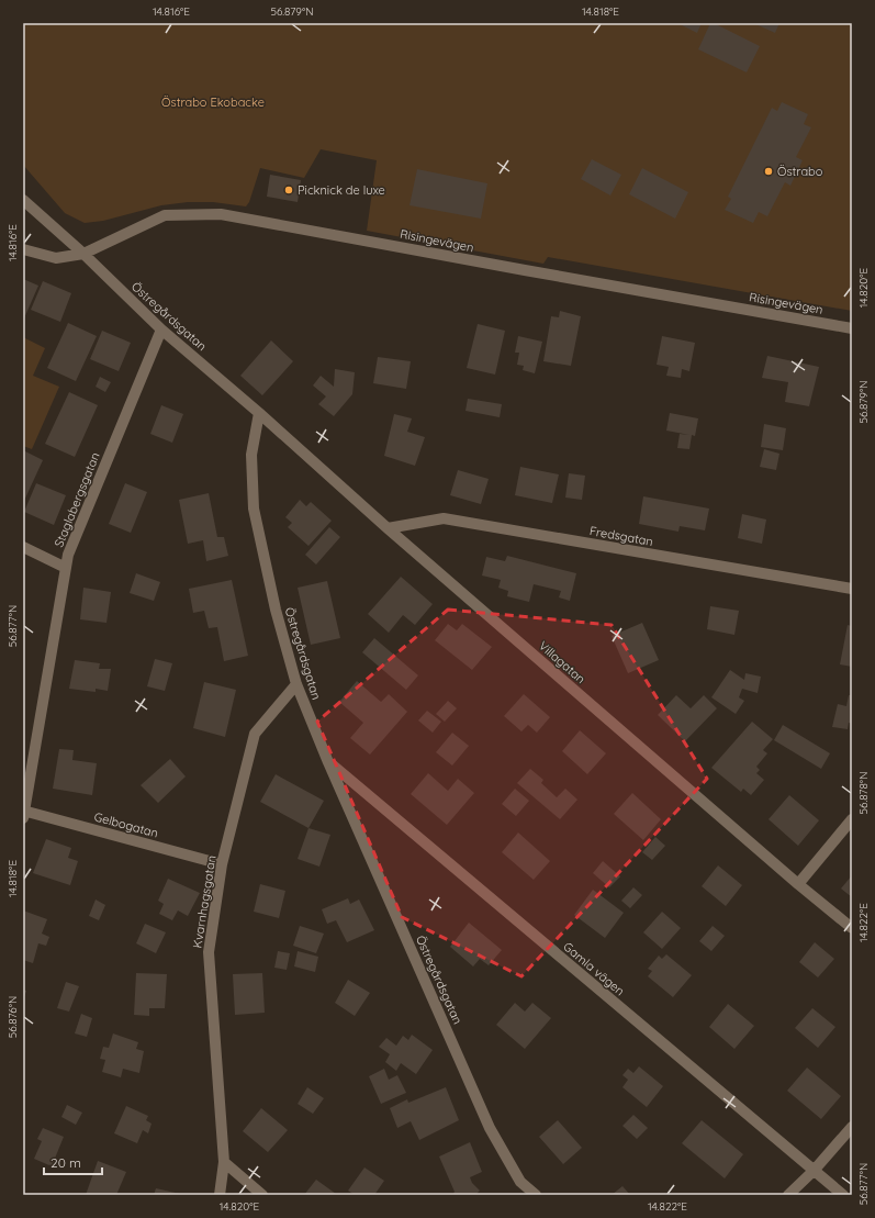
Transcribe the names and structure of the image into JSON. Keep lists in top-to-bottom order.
{
  "streets": {
    "street": [
      "Risingevägen",
      "Östregårdsgatan",
      "Staglabergsgatan",
      "Fredsgatan",
      "Villagatan",
      "Gelbogatan",
      "Kvarnhagsgatan",
      "Gamla vägen"
    ]
  },
  "crossings": [
    ["Risingevägen", "Östregårdsgatan"],
    ["Östregårdsgatan", "Staglabergsgatan"],
    ["Östregårdsgatan", "Villagatan"],
    ["Östregårdsgatan", "Kvarnhagsgatan"],
    ["Östregårdsgatan", "Gamla vägen"],
    ["Staglabergsgatan", "Gelbogatan"],
    ["Fredsgatan", "Villagatan"],
    ["Gelbogatan", "Kvarnhagsgatan"]
  ],
  "parks": ["Östrabo Ekobacke"],
  "places": ["Östrabo", "Picknick de luxe"],
  "scale_bar": "20 m",
  "coordinates": [
    "14.816°E",
    "56.879°N",
    "14.818°E",
    "14.820°E",
    "56.877°N",
    "56.878°N",
    "14.822°E",
    "56.876°N"
  ]
}
